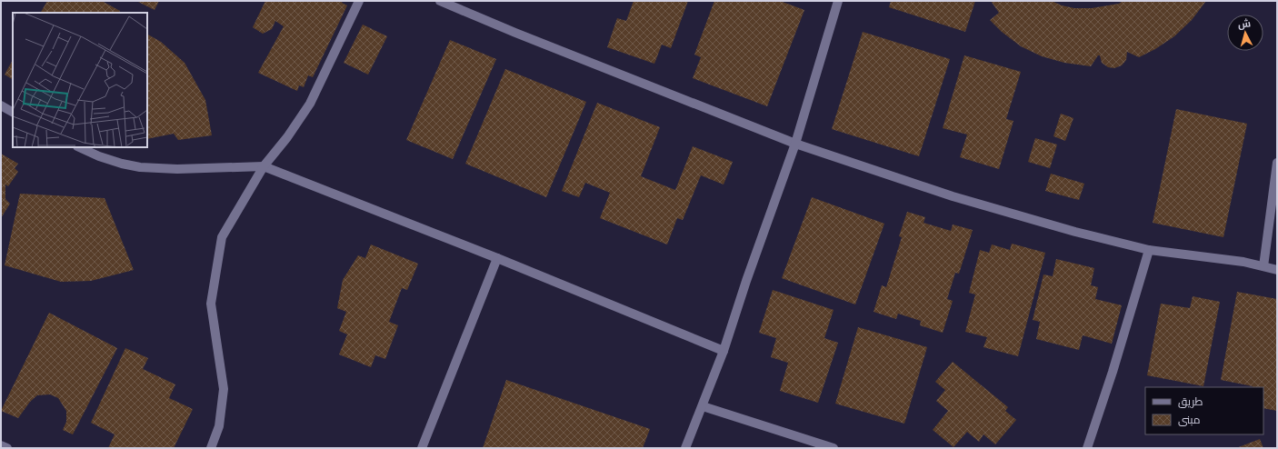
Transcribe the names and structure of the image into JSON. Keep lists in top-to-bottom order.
{
  "legend": ["طريق", "مبنى"],
  "north": "top"
}
